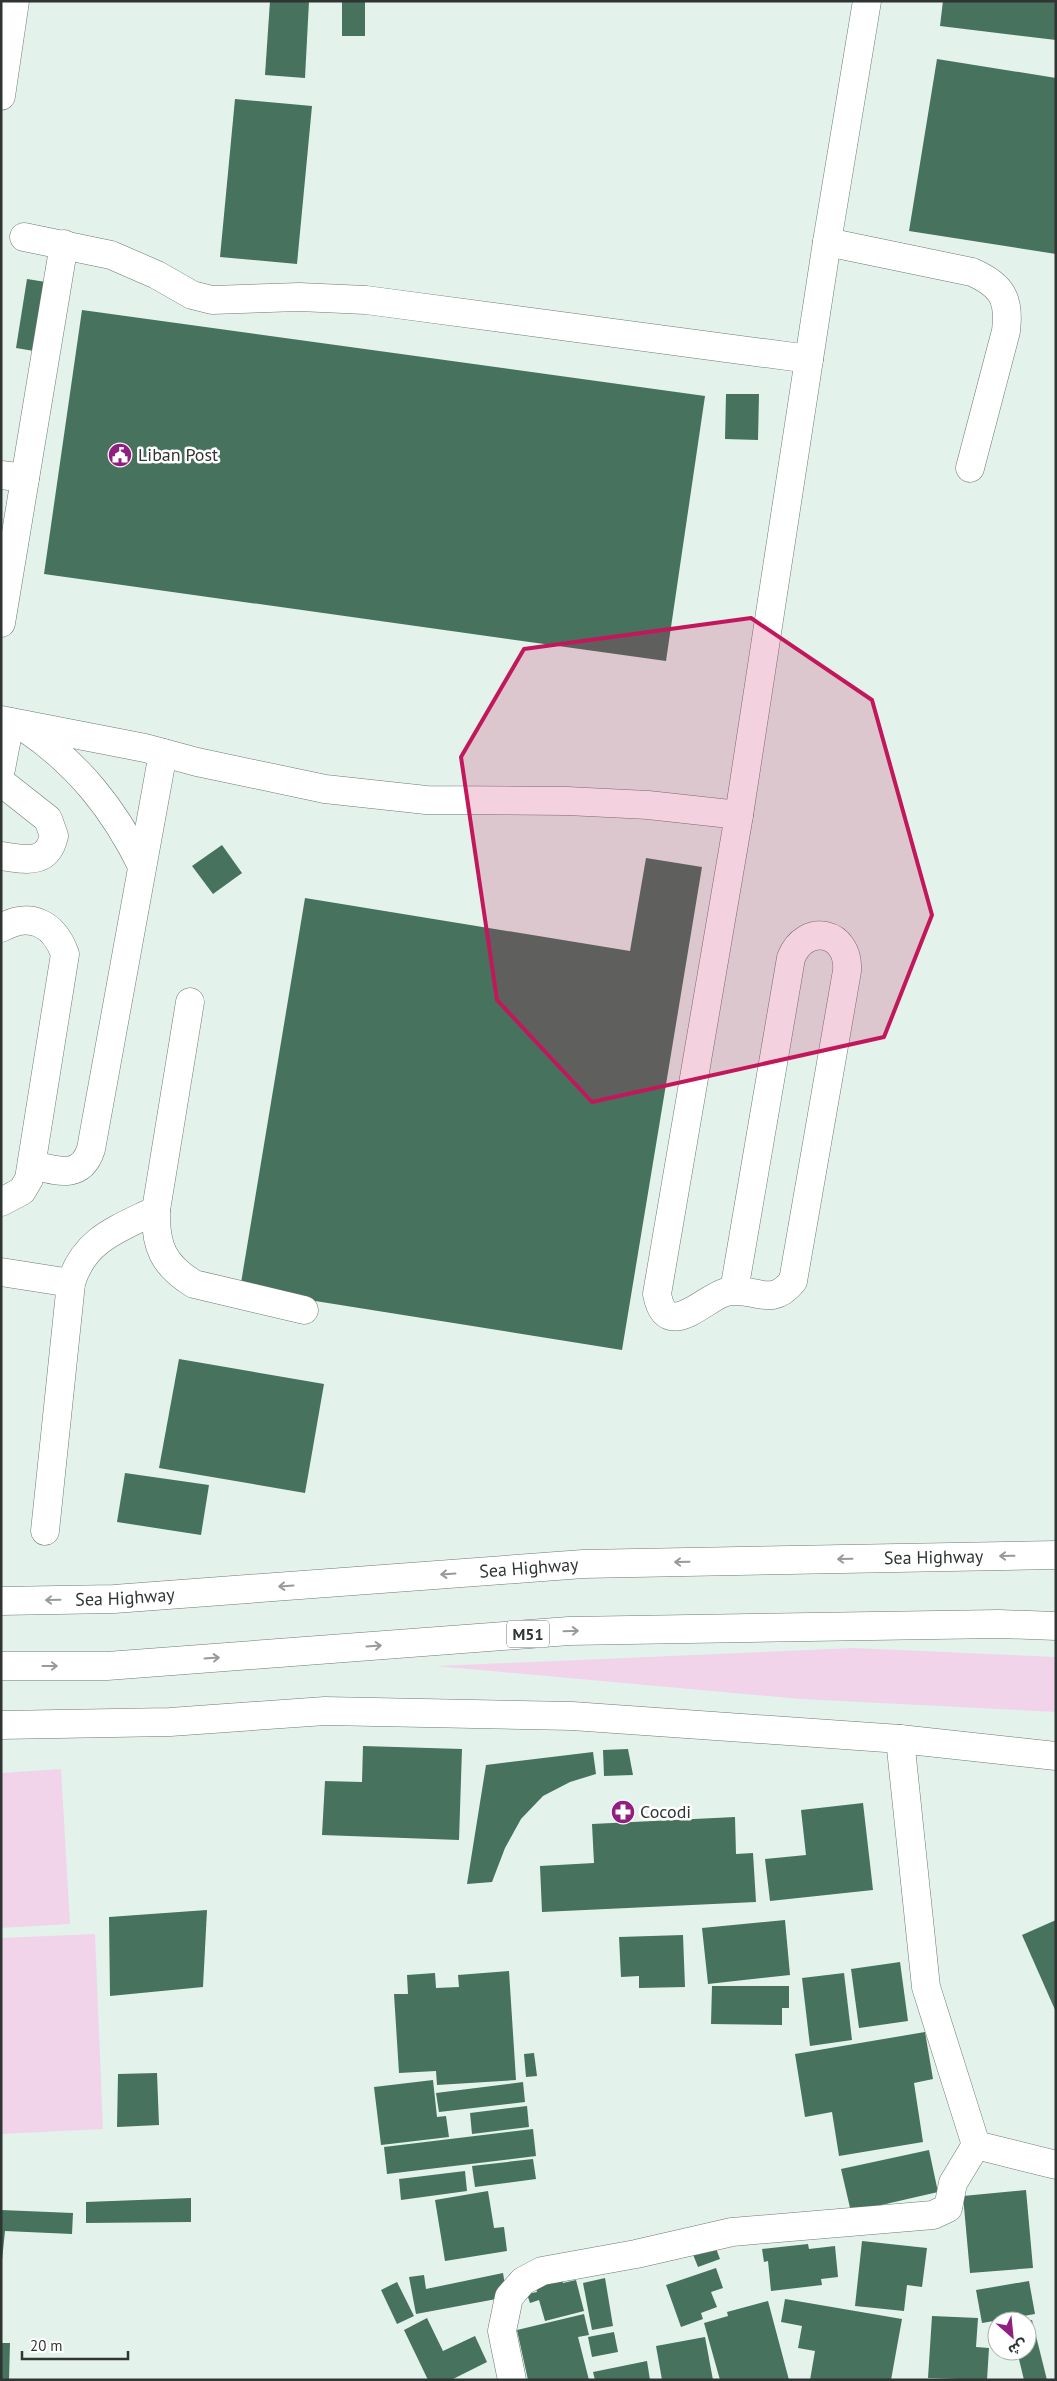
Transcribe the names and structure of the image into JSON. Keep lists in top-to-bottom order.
{
  "streets": {
    "main road": ["Sea Highway", "M51"]
  },
  "places": {
    "public building": ["Liban Post"],
    "pharmacy": ["Cocodi"]
  },
  "scale_bar": "20 m",
  "north": "bottom right"
}
